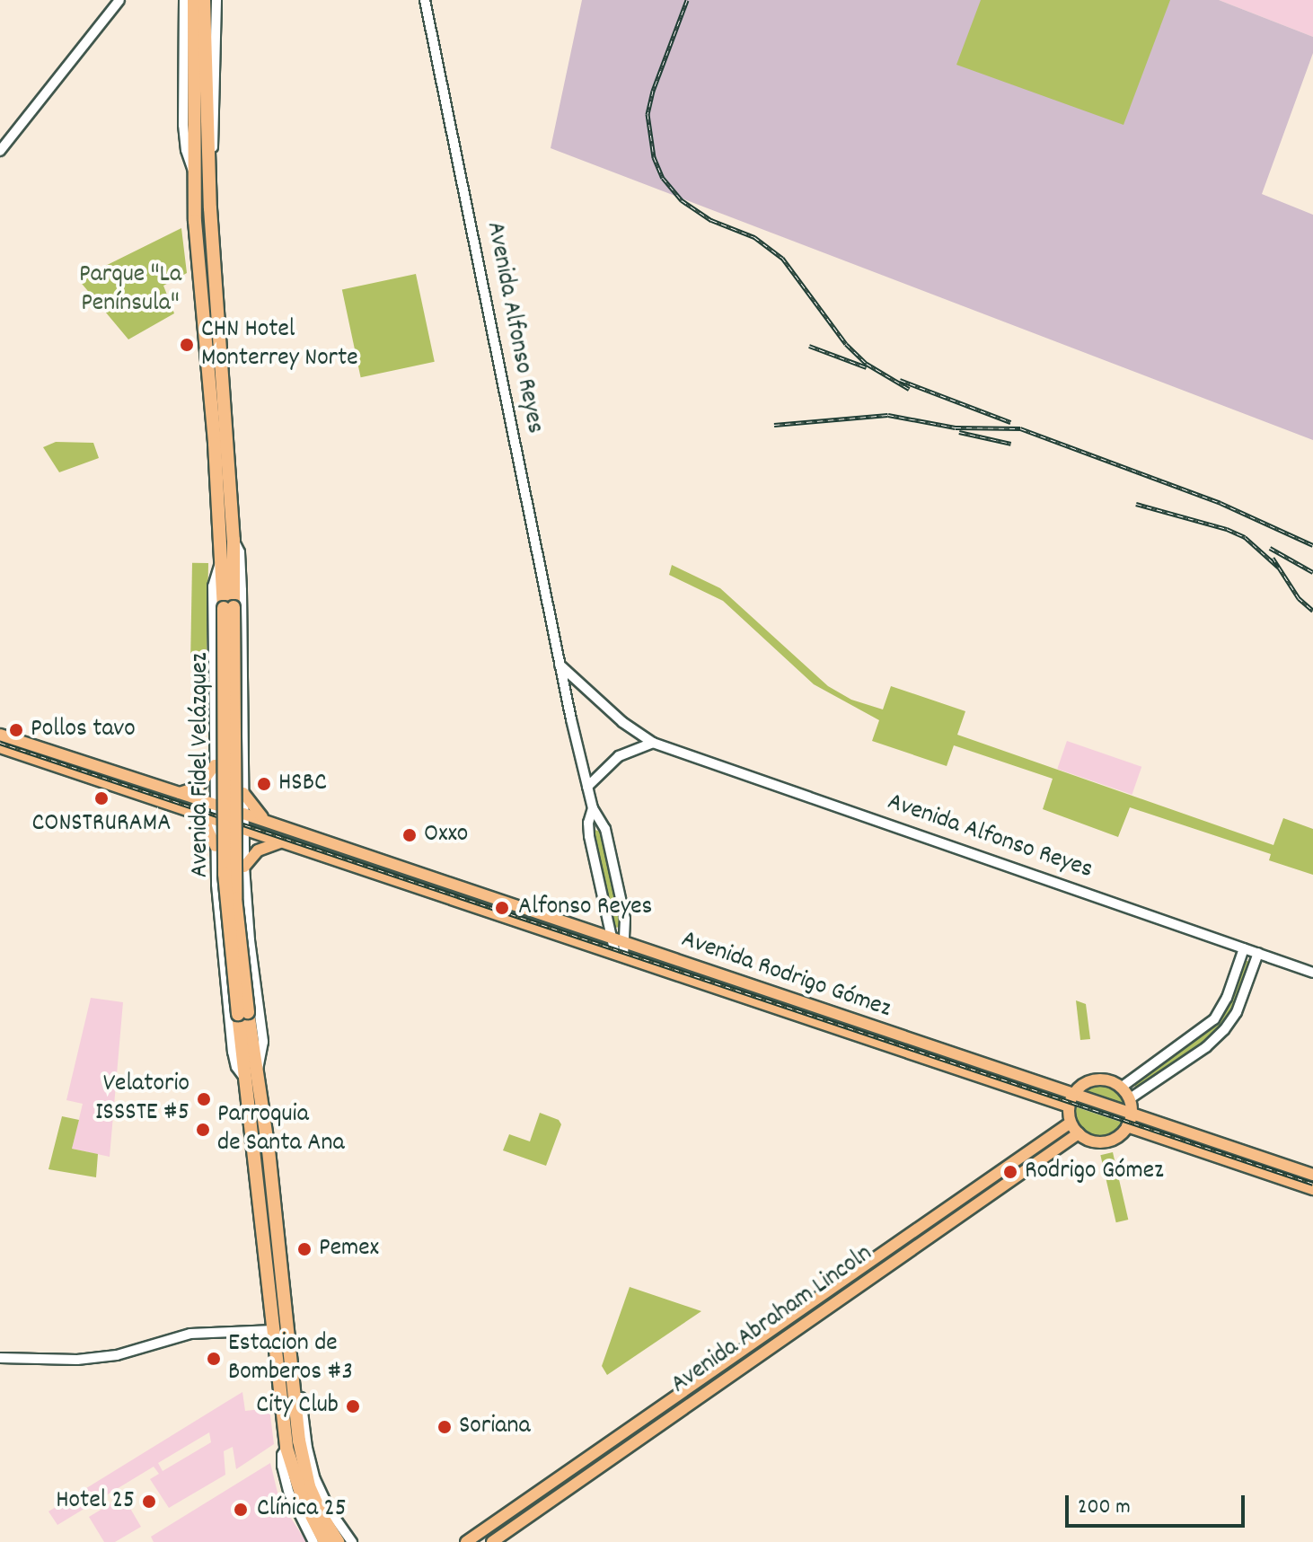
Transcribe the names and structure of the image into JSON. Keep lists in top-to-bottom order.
{
  "streets": {
    "highway": ["Avenida Fidel Velázquez"],
    "main road": ["Avenida Rodrigo Gómez", "Avenida Abraham Lincoln"],
    "street": ["Avenida Alfonso Reyes"]
  },
  "parks": ["Parque \"La Península\""],
  "places": [
    "CHN Hotel Monterrey Norte",
    "Pollos tavo",
    "HSBC",
    "CONSTRURAMA",
    "Oxxo",
    "Alfonso Reyes",
    "Velatorio ISSSTE #5",
    "Parroquia de Santa Ana",
    "Rodrigo Gómez",
    "Pemex",
    "Estacion de Bomberos #3",
    "City Club",
    "Soriana",
    "Hotel 25",
    "Clínica 25"
  ],
  "scale_bar": "200 m"
}
